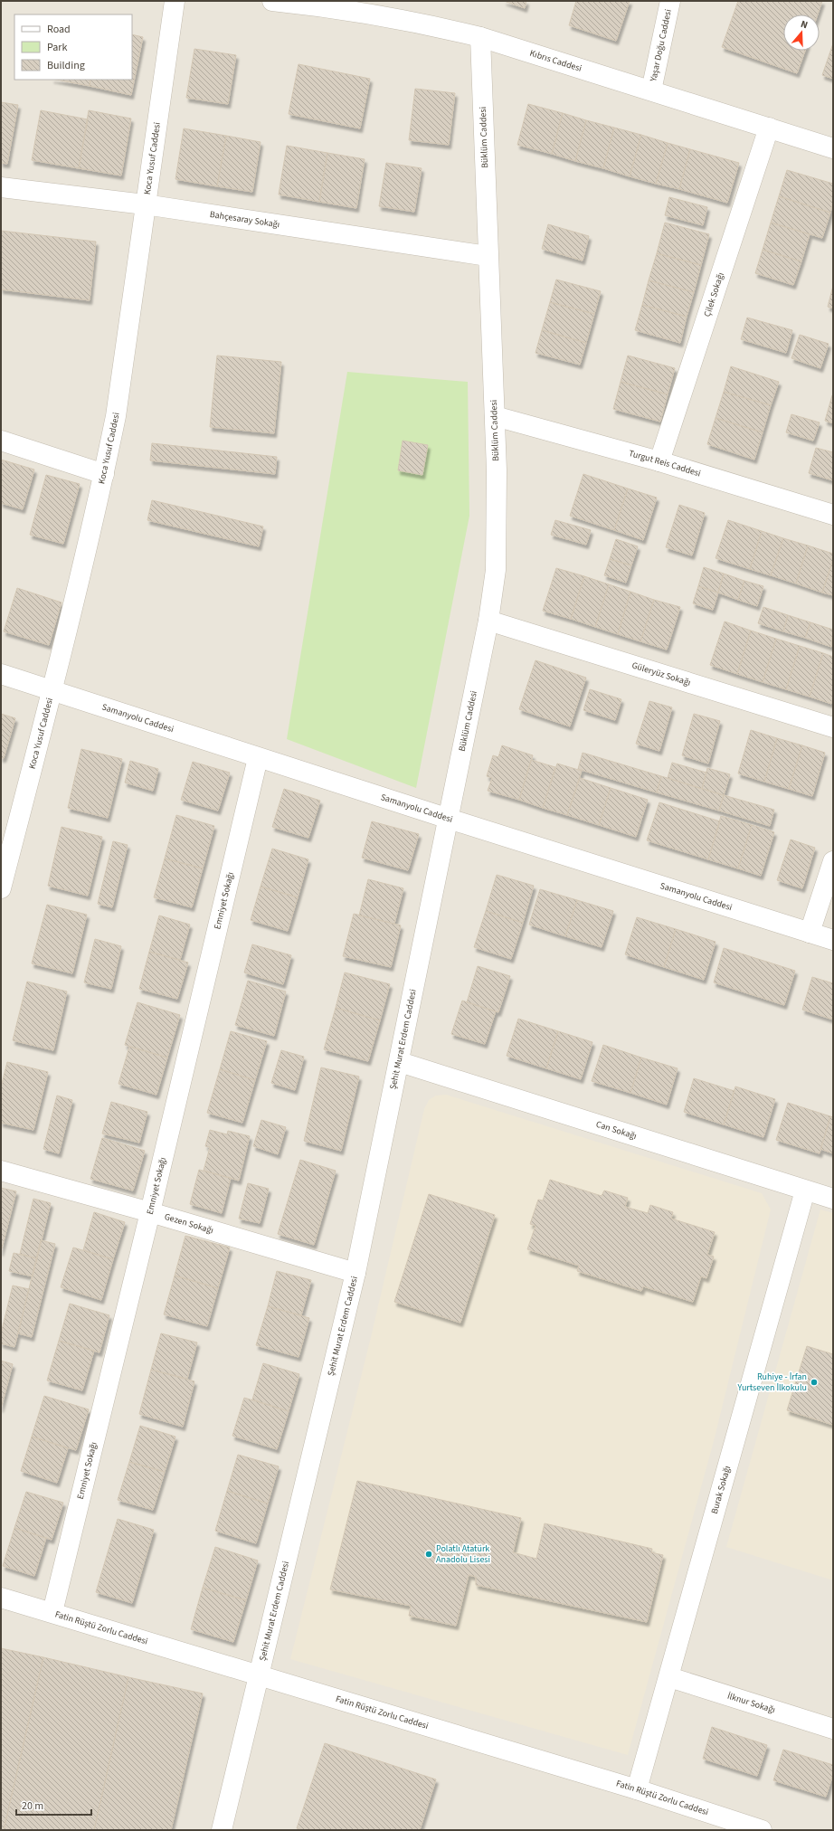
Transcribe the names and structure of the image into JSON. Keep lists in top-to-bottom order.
{
  "streets": {
    "street": [
      "Yaşar Doğu Caddesi",
      "Kıbrıs Caddesi",
      "Büklüm Caddesi",
      "Koca Yusuf Caddesi",
      "Bahçesaray Sokağı",
      "Çilek Sokağı",
      "Turgut Reis Caddesi",
      "Güleryüz Sokağı",
      "Samanyolu Caddesi",
      "Emniyet Sokağı",
      "Şehit Murat Erdem Caddesi",
      "Can Sokağı",
      "Gezen Sokağı",
      "Burak Sokağı",
      "Fatin Rüştü Zorlu Caddesi",
      "İlknur Sokağı"
    ]
  },
  "crossings": [
    ["Yaşar Doğu Caddesi", "Kıbrıs Caddesi"],
    ["Kıbrıs Caddesi", "Büklüm Caddesi"],
    ["Kıbrıs Caddesi", "Çilek Sokağı"],
    ["Büklüm Caddesi", "Bahçesaray Sokağı"],
    ["Büklüm Caddesi", "Turgut Reis Caddesi"],
    ["Büklüm Caddesi", "Güleryüz Sokağı"],
    ["Büklüm Caddesi", "Samanyolu Caddesi"],
    ["Büklüm Caddesi", "Şehit Murat Erdem Caddesi"],
    ["Koca Yusuf Caddesi", "Bahçesaray Sokağı"],
    ["Koca Yusuf Caddesi", "Samanyolu Caddesi"],
    ["Çilek Sokağı", "Turgut Reis Caddesi"],
    ["Samanyolu Caddesi", "Emniyet Sokağı"],
    ["Samanyolu Caddesi", "Şehit Murat Erdem Caddesi"],
    ["Emniyet Sokağı", "Gezen Sokağı"],
    ["Emniyet Sokağı", "Fatin Rüştü Zorlu Caddesi"],
    ["Şehit Murat Erdem Caddesi", "Can Sokağı"],
    ["Şehit Murat Erdem Caddesi", "Gezen Sokağı"],
    ["Şehit Murat Erdem Caddesi", "Fatin Rüştü Zorlu Caddesi"],
    ["Can Sokağı", "Burak Sokağı"],
    ["Burak Sokağı", "Fatin Rüştü Zorlu Caddesi"],
    ["Burak Sokağı", "İlknur Sokağı"]
  ],
  "places": ["Ruhiye - İrfan Yurtseven İlkokulu", "Polatlı Atatürk Anadolu Lisesi"],
  "legend": ["Road", "Park", "Building"],
  "scale_bar": "20 m",
  "north": "top"
}
